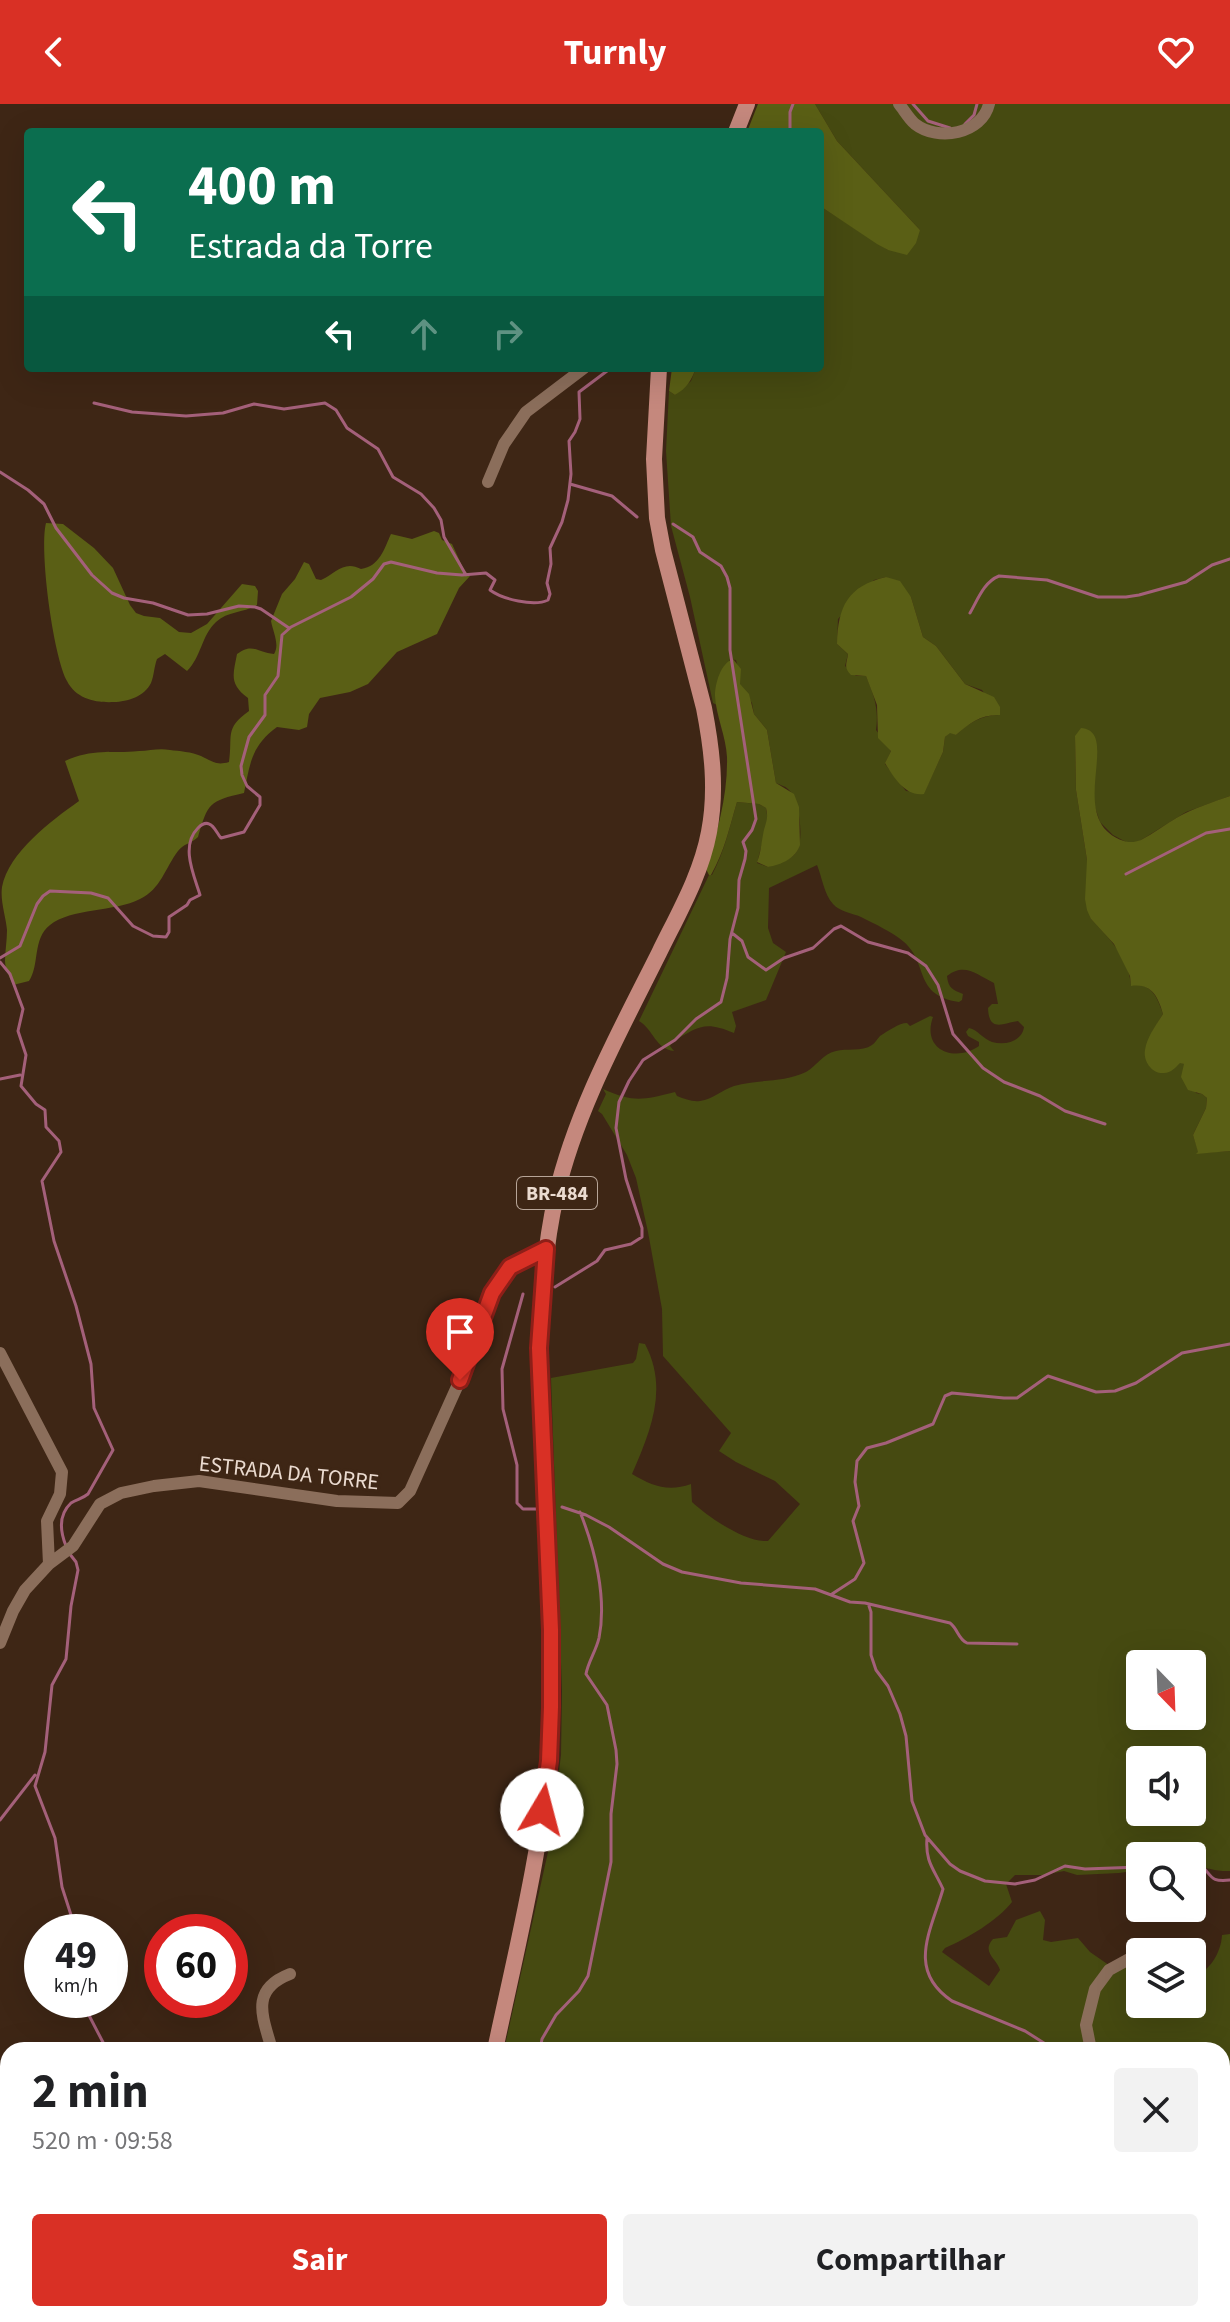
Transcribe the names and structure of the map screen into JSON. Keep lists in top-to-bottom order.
{
  "streets": {
    "main road": ["BR-484"],
    "street": ["ESTRADA DA TORRE"]
  },
  "crossings": [
    ["BR-484", "ESTRADA DA TORRE"]
  ],
  "north": "bottom right",
  "page": {
    "header": "Turnly",
    "turn": ["400 m", "Estrada da Torre"],
    "speed": "49 km/h",
    "limit": "60",
    "heading": ["2 min", "520 m · 09:58"],
    "buttons": ["Sair", "Compartilhar"]
  }
}
